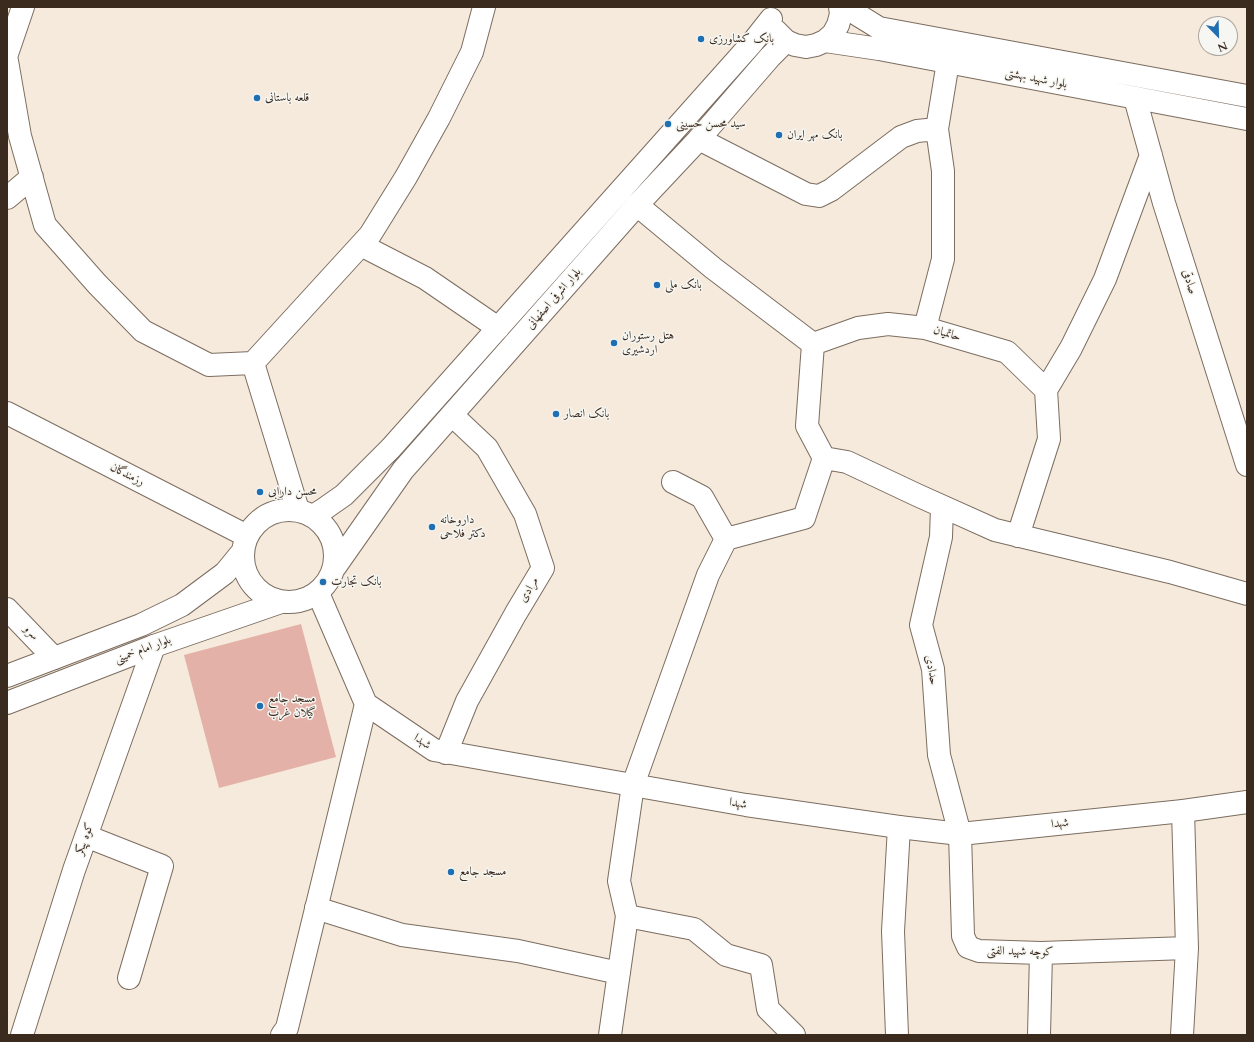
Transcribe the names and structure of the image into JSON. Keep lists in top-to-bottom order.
{
  "streets": {
    "street": [
      "بلوار شهید بهشتی",
      "صادقی",
      "بلوار اشرفی اصفهانی",
      "حاتمیان",
      "رزمندگان",
      "مرادی",
      "سرو",
      "بلوار امام خمینی",
      "حدادی",
      "شهدا",
      "کوه پیکر",
      "کوچه شهید الفتی"
    ]
  },
  "crossings": [
    ["بلوار شهید بهشتی", "صادقی"],
    ["بلوار شهید بهشتی", "حاتمیان"],
    ["بلوار اشرفی اصفهانی", "رزمندگان"],
    ["بلوار اشرفی اصفهانی", "مرادی"],
    ["بلوار اشرفی اصفهانی", "بلوار امام خمینی"],
    ["رزمندگان", "بلوار امام خمینی"],
    ["مرادی", "شهدا"],
    ["سرو", "بلوار امام خمینی"],
    ["بلوار امام خمینی", "کوه پیکر"],
    ["حدادی", "شهدا"],
    ["حدادی", "کوچه شهید الفتی"],
    ["شهدا", "کوچه شهید الفتی"]
  ],
  "places": [
    "بانک کشاورزی",
    "قلعه باستانی",
    "سید محسن حسینی",
    "بانک مهر ایران",
    "بانک ملی",
    "هتل رستوران اردشیری",
    "بانک انصار",
    "محسن دارابی",
    "داروخانه دکتر فلاحی",
    "بانک تجارت",
    "مسجد جامع گیلان غرب",
    "مسجد جامع"
  ],
  "north": "bottom right"
}
